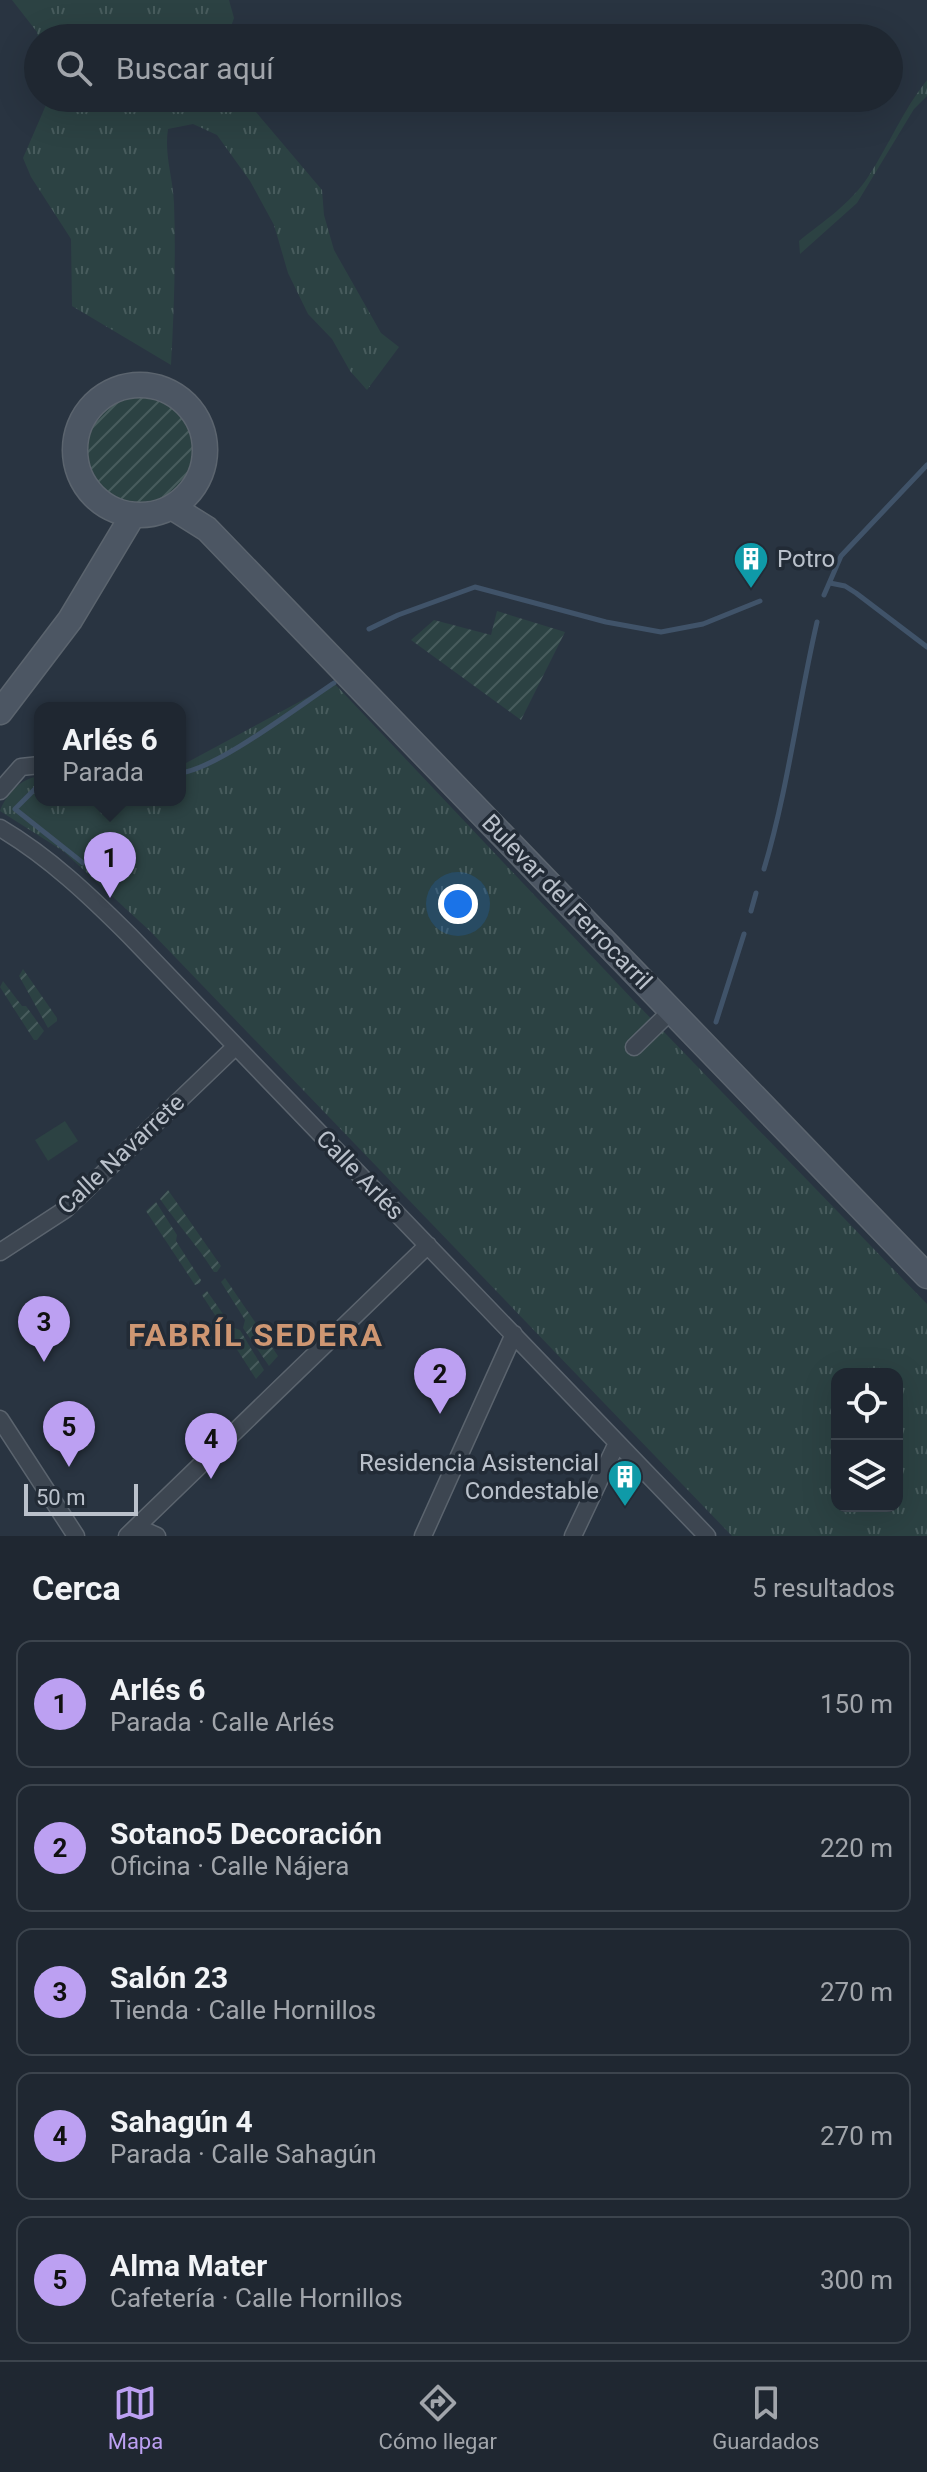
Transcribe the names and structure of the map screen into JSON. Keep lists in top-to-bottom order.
{
  "streets": {
    "main road": ["Bulevar del Ferrocarril"],
    "street": ["Calle Navarrete", "Calle Arlés"]
  },
  "crossings": [
    ["Calle Navarrete", "Calle Arlés"]
  ],
  "districts": ["FABRÍL SEDERA"],
  "places": {
    "building": ["Potro", "Residencia Asistencial Condestable"]
  },
  "scale_bar": "50 m",
  "page": {
    "search": "Buscar aquí",
    "popup": ["Arlés 6", "Parada"],
    "pins": [
      "1",
      "3",
      "2",
      "5",
      "4"
    ],
    "scale": "50 m",
    "heading": ["Cerca", "5 resultados"],
    "list": [
      {
        "mark": "1",
        "name": "Arlés 6",
        "note": "Parada · Calle Arlés",
        "value": "150 m"
      },
      {
        "mark": "2",
        "name": "Sotano5 Decoración",
        "note": "Oficina · Calle Nájera",
        "value": "220 m"
      },
      {
        "mark": "3",
        "name": "Salón 23",
        "note": "Tienda · Calle Hornillos",
        "value": "270 m"
      },
      {
        "mark": "4",
        "name": "Sahagún 4",
        "note": "Parada · Calle Sahagún",
        "value": "270 m"
      },
      {
        "mark": "5",
        "name": "Alma Mater",
        "note": "Cafetería · Calle Hornillos",
        "value": "300 m"
      }
    ],
    "nav": ["Mapa", "Cómo llegar", "Guardados"]
  }
}
